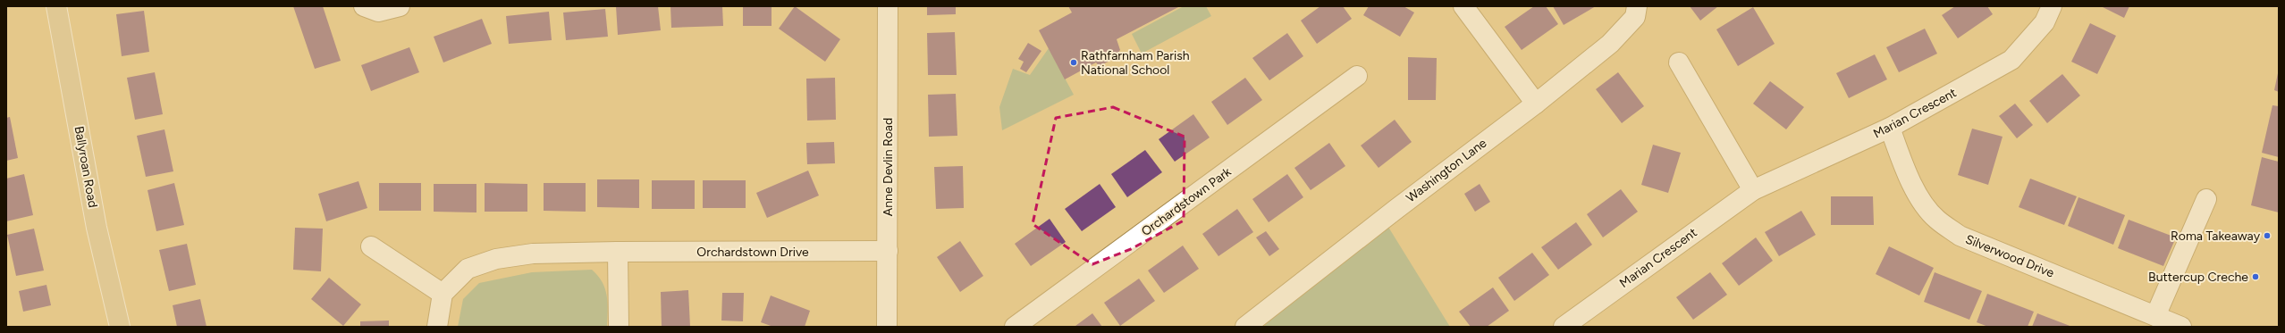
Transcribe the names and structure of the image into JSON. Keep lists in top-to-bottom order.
{
  "streets": {
    "main road": ["Ballyroan Road"],
    "street": [
      "Marian Crescent",
      "Anne Devlin Road",
      "Washington Lane",
      "Orchardstown Park",
      "Orchardstown Drive",
      "Silverwood Drive"
    ]
  },
  "crossings": [
    ["Marian Crescent", "Silverwood Drive"],
    ["Anne Devlin Road", "Orchardstown Drive"]
  ],
  "places": ["Rathfarnham Parish National School", "Roma Takeaway", "Buttercup Creche"]
}
